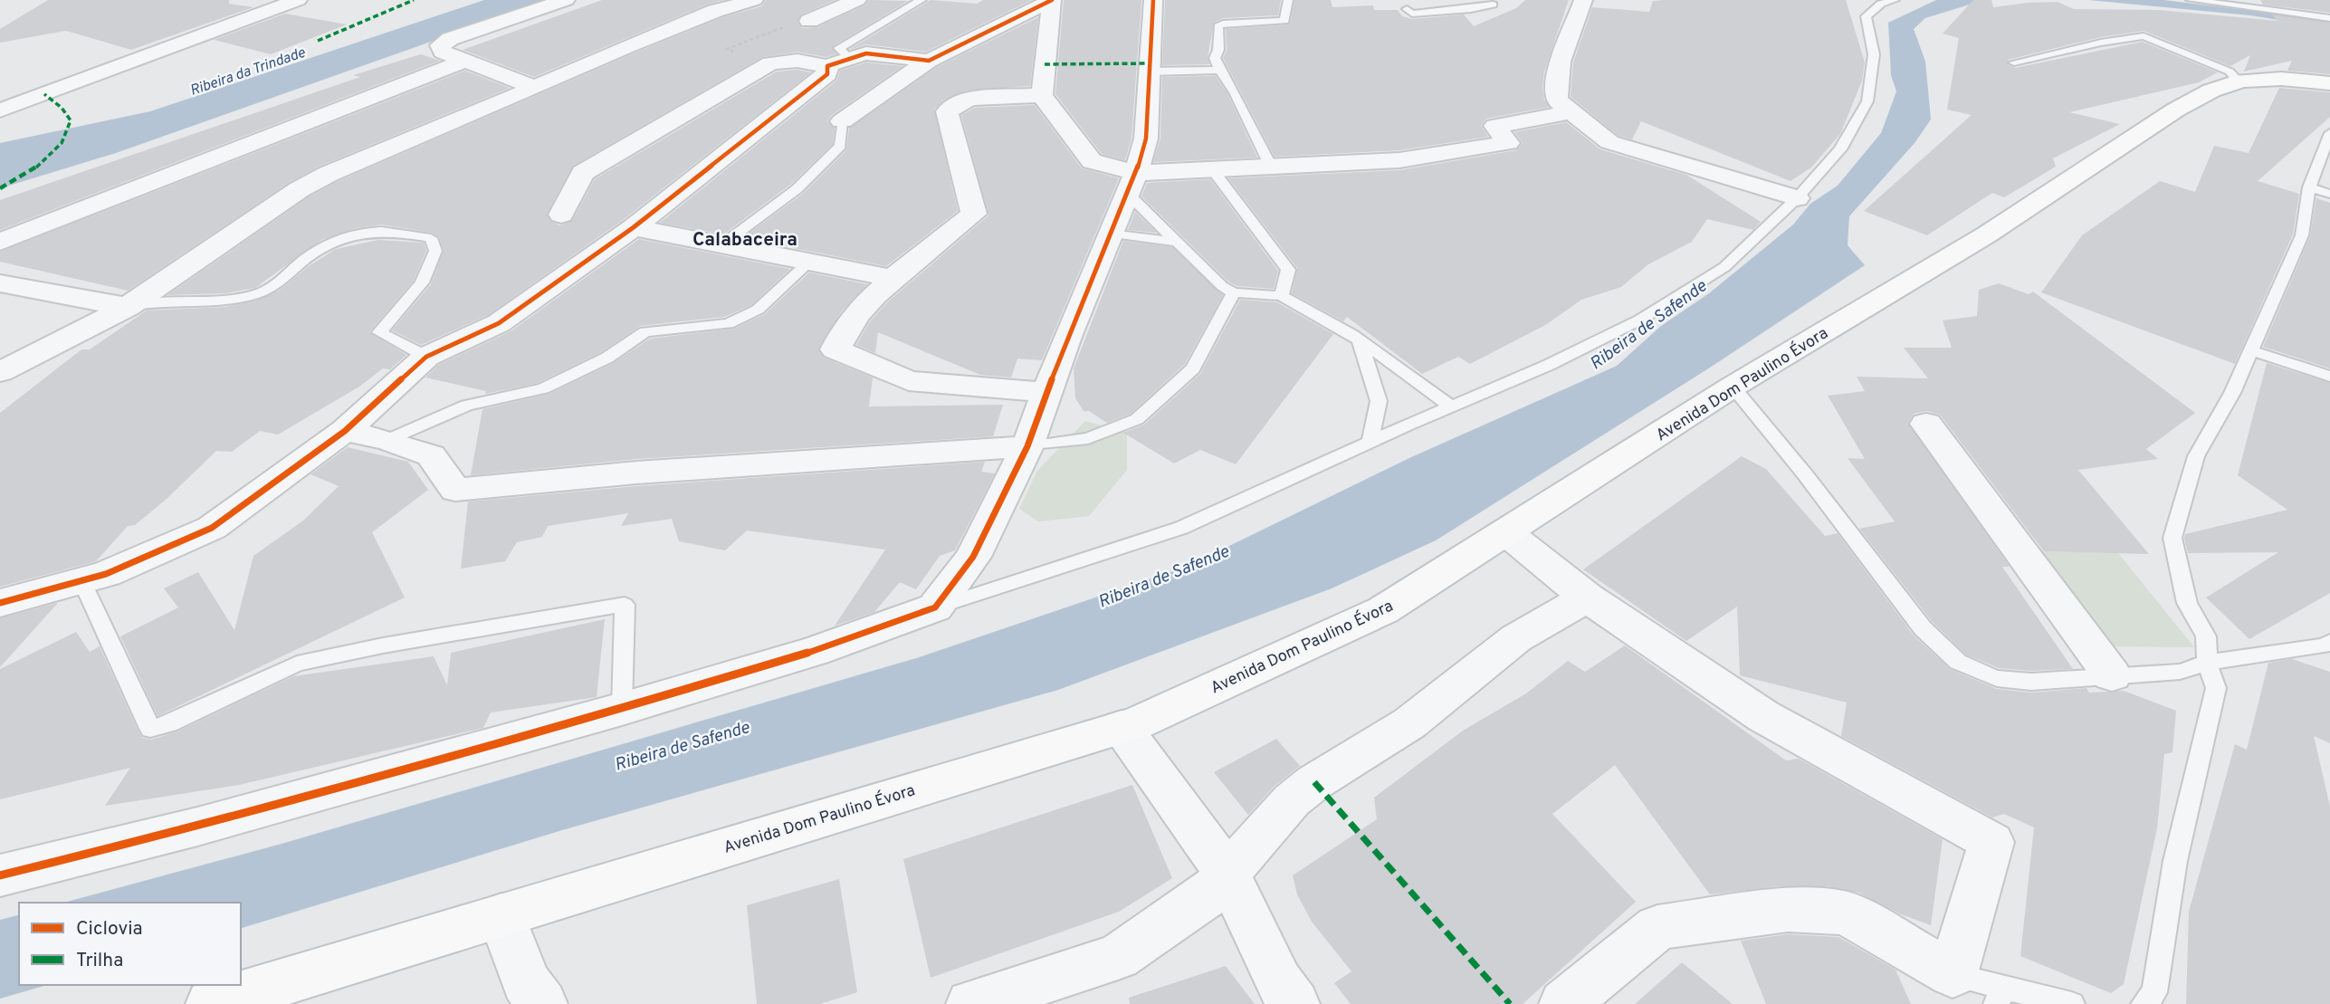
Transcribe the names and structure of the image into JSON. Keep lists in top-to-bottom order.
{
  "streets": {
    "main road": ["Avenida Dom Paulino Évora"]
  },
  "districts": ["Calabaceira"],
  "water": ["Ribeira da Trindade", "Ribeira de Safende"],
  "legend": ["Ciclovia", "Trilha"]
}
